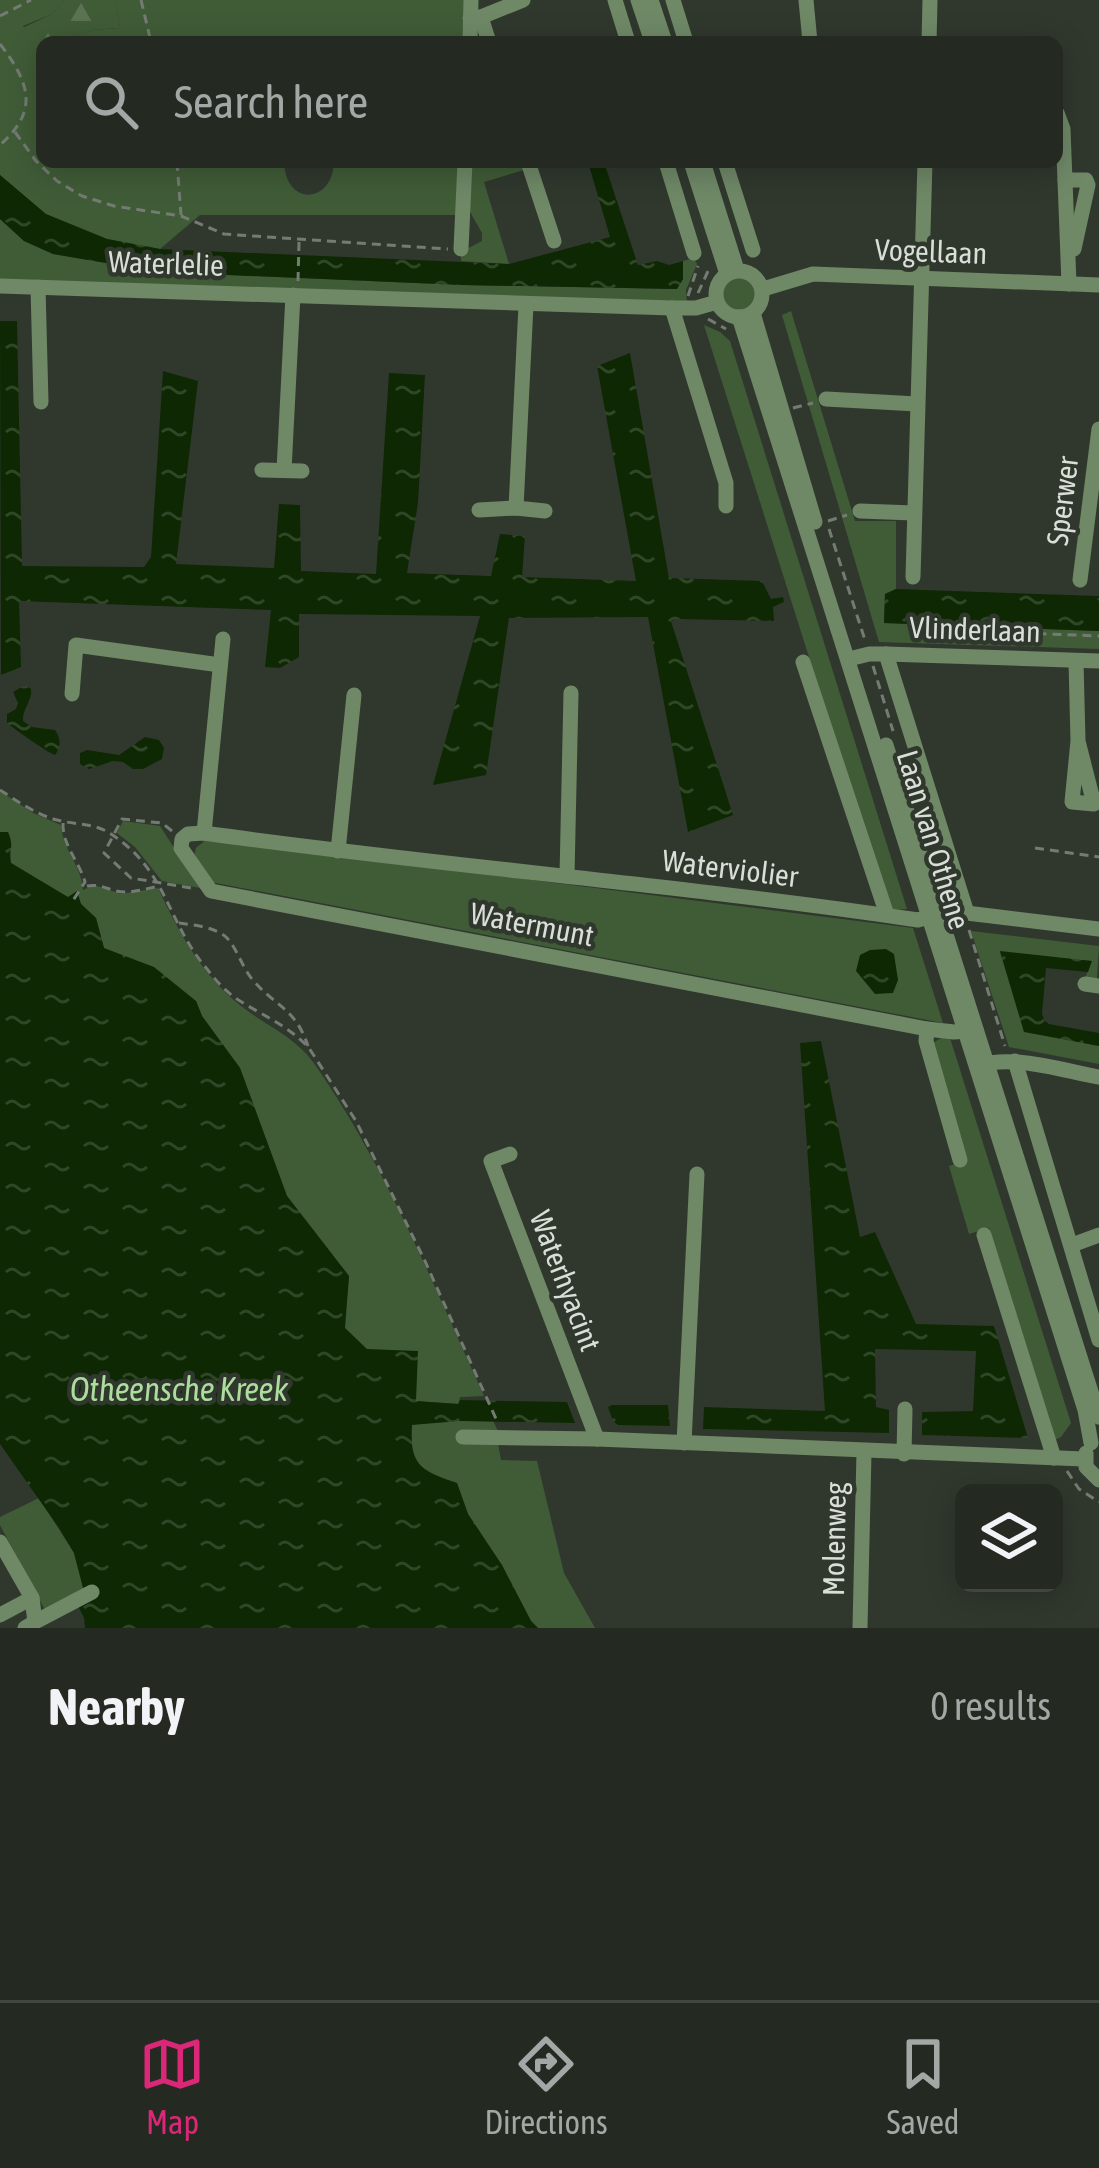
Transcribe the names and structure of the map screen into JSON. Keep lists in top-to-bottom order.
{
  "streets": {
    "street": [
      "Vogellaan",
      "Waterlelie",
      "Sperwer",
      "Vlinderlaan",
      "Laan van Othene",
      "Waterviolier",
      "Watermunt",
      "Waterhyacint",
      "Molenweg"
    ]
  },
  "crossings": [
    ["Vogellaan", "Waterlelie"],
    ["Vogellaan", "Laan van Othene"],
    ["Waterlelie", "Laan van Othene"],
    ["Vlinderlaan", "Laan van Othene"],
    ["Laan van Othene", "Waterviolier"],
    ["Laan van Othene", "Watermunt"]
  ],
  "water": ["Otheensche Kreek"],
  "page": {
    "search": "Search here",
    "heading": ["Nearby", "0 results"],
    "nav": ["Map", "Directions", "Saved"]
  }
}
